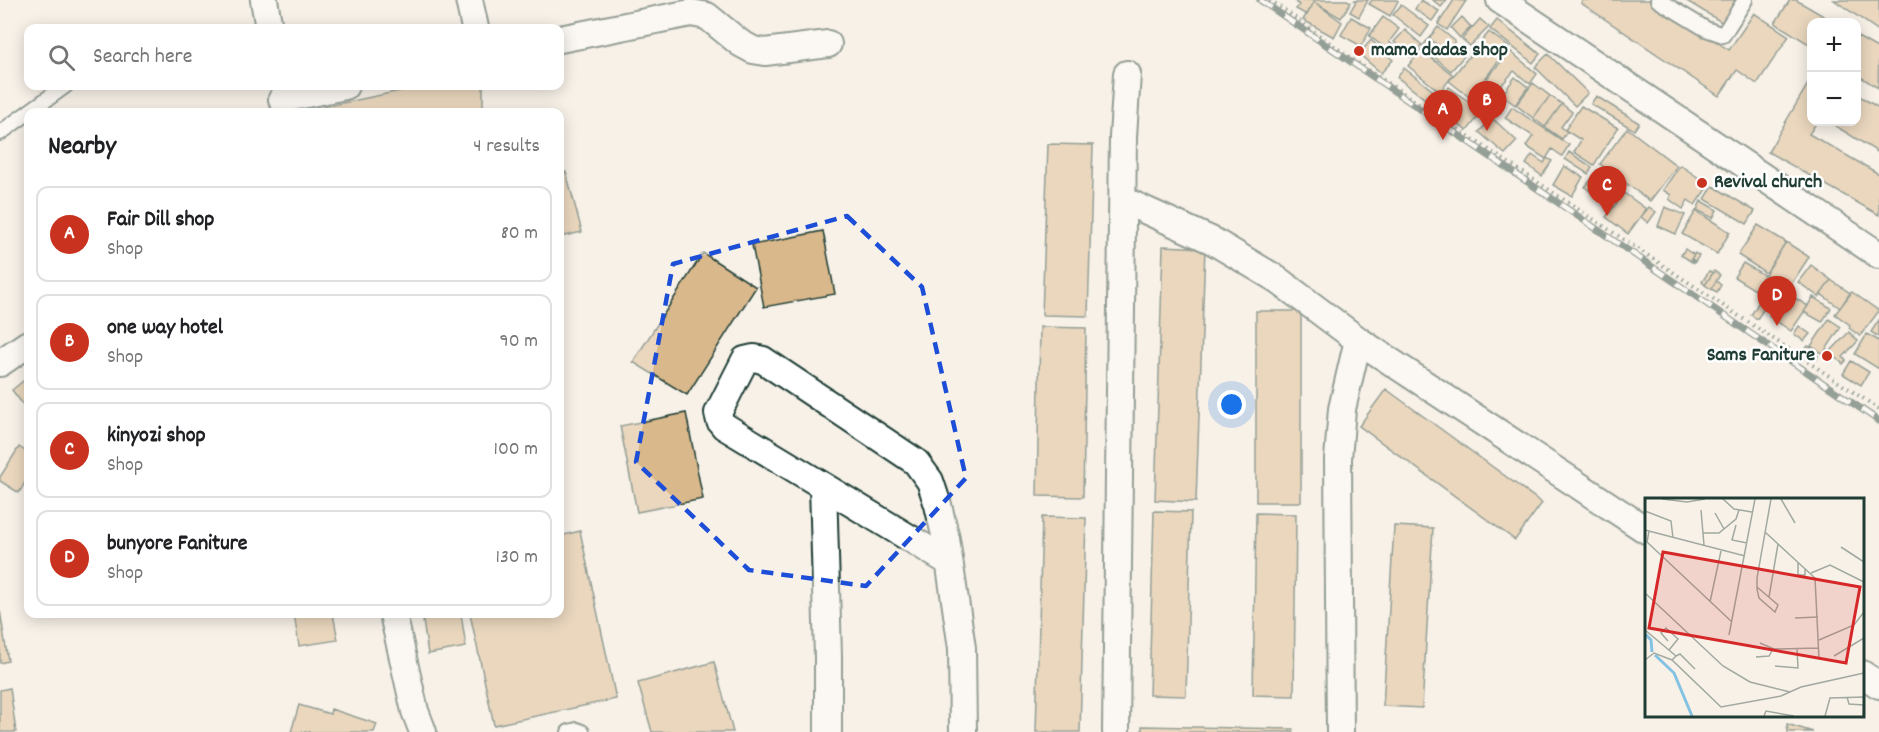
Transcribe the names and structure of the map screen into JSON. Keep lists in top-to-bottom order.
{
  "places": ["mama dadas shop", "Revival church", "Sams Faniture"],
  "page": {
    "map_buttons": ["+", "−"],
    "search": "Search here",
    "pins": [
      "B",
      "A",
      "C",
      "D"
    ],
    "heading": ["Nearby", "4 results"],
    "list": [
      {
        "mark": "A",
        "name": "Fair Dill shop",
        "note": "Shop",
        "value": "80 m"
      },
      {
        "mark": "B",
        "name": "one way hotel",
        "note": "Shop",
        "value": "90 m"
      },
      {
        "mark": "C",
        "name": "kinyozi shop",
        "note": "Shop",
        "value": "100 m"
      },
      {
        "mark": "D",
        "name": "bunyore Faniture",
        "note": "Shop",
        "value": "130 m"
      }
    ]
  }
}
